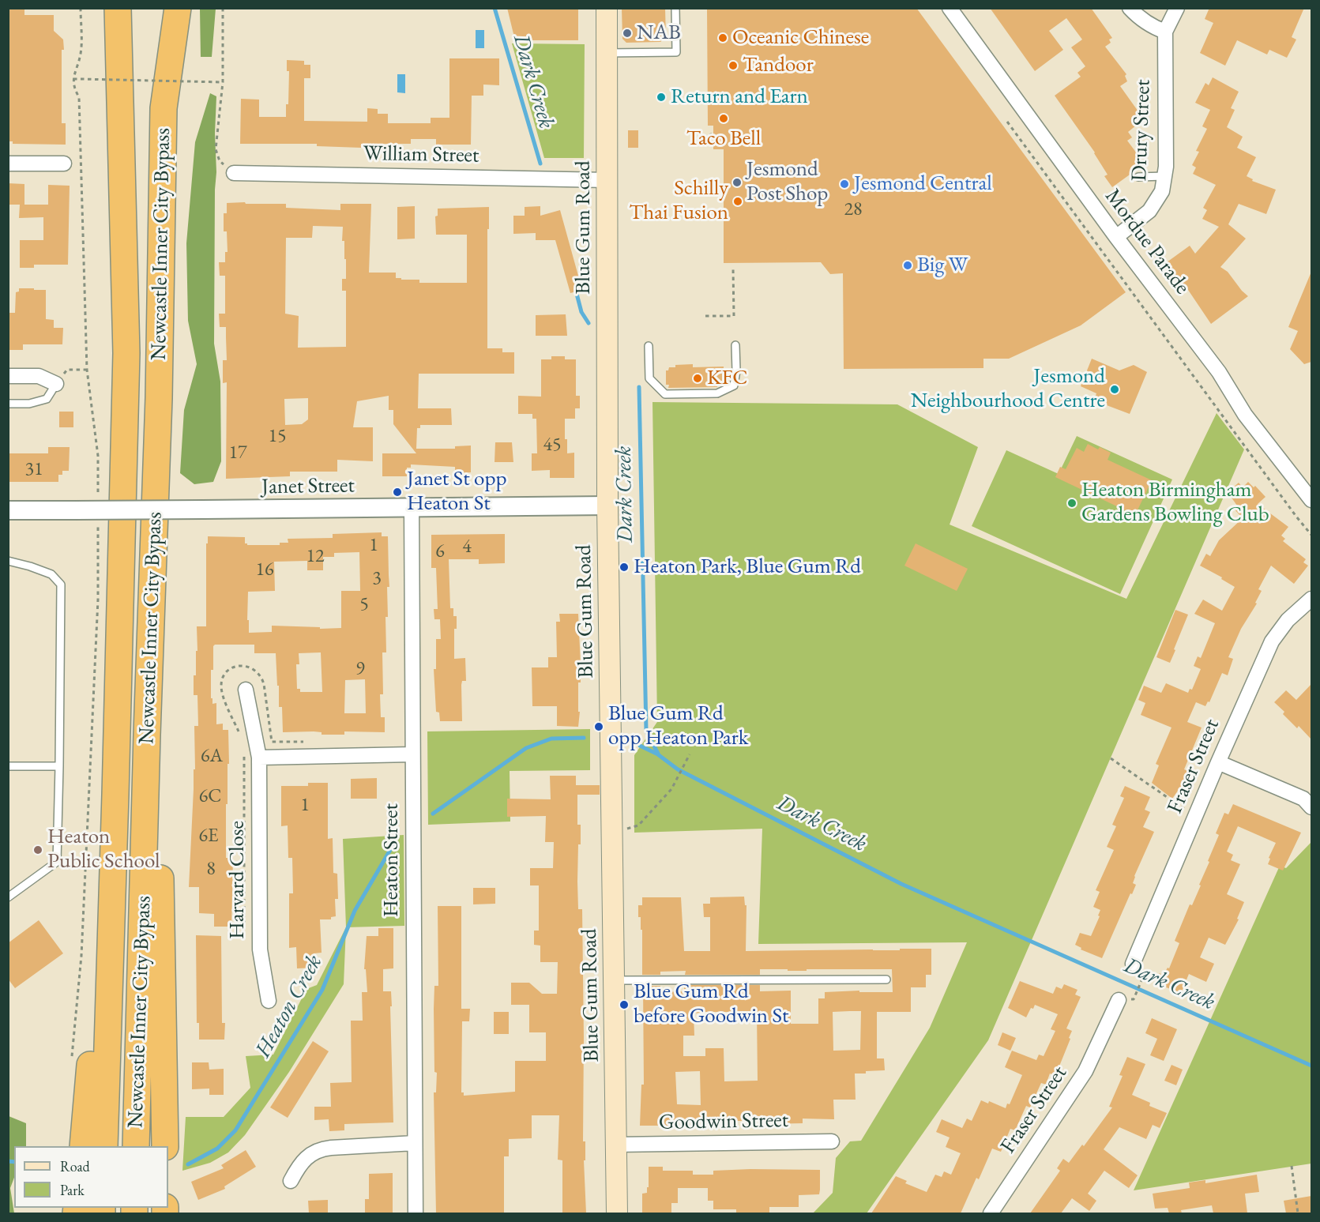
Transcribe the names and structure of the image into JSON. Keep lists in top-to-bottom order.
{
  "streets": {
    "highway": ["Newcastle Inner City Bypass"],
    "main road": ["Blue Gum Road"],
    "street": [
      "Drury Street",
      "William Street",
      "Mordue Parade",
      "Janet Street",
      "Fraser Street",
      "Heaton Street",
      "Harvard Close",
      "Goodwin Street"
    ]
  },
  "crossings": [
    ["Drury Street", "Mordue Parade"],
    ["William Street", "Blue Gum Road"],
    ["Blue Gum Road", "Janet Street"],
    ["Blue Gum Road", "Goodwin Street"],
    ["Janet Street", "Heaton Street"]
  ],
  "water": ["Dark Creek", "Heaton Creek"],
  "places": [
    "NAB",
    "Oceanic Chinese",
    "Tandoor",
    "Return and Earn",
    "Taco Bell",
    "Jesmond Post Shop",
    "Jesmond Central",
    "Schilly Thai Fusion",
    "Big W",
    "KFC",
    "Jesmond Neighbourhood Centre",
    "Janet St opp Heaton St",
    "Heaton Birmingham Gardens Bowling Club",
    "Heaton Park, Blue Gum Rd",
    "Blue Gum Rd opp Heaton Park",
    "Heaton Public School",
    "Blue Gum Rd before Goodwin St"
  ],
  "house_numbers": [
    "28",
    "15",
    "45",
    "17",
    "31",
    "1",
    "4",
    "6",
    "12",
    "16",
    "3",
    "5",
    "9",
    "6A",
    "6C",
    "1",
    "6E",
    "8"
  ],
  "legend": ["Road", "Park"]
}
